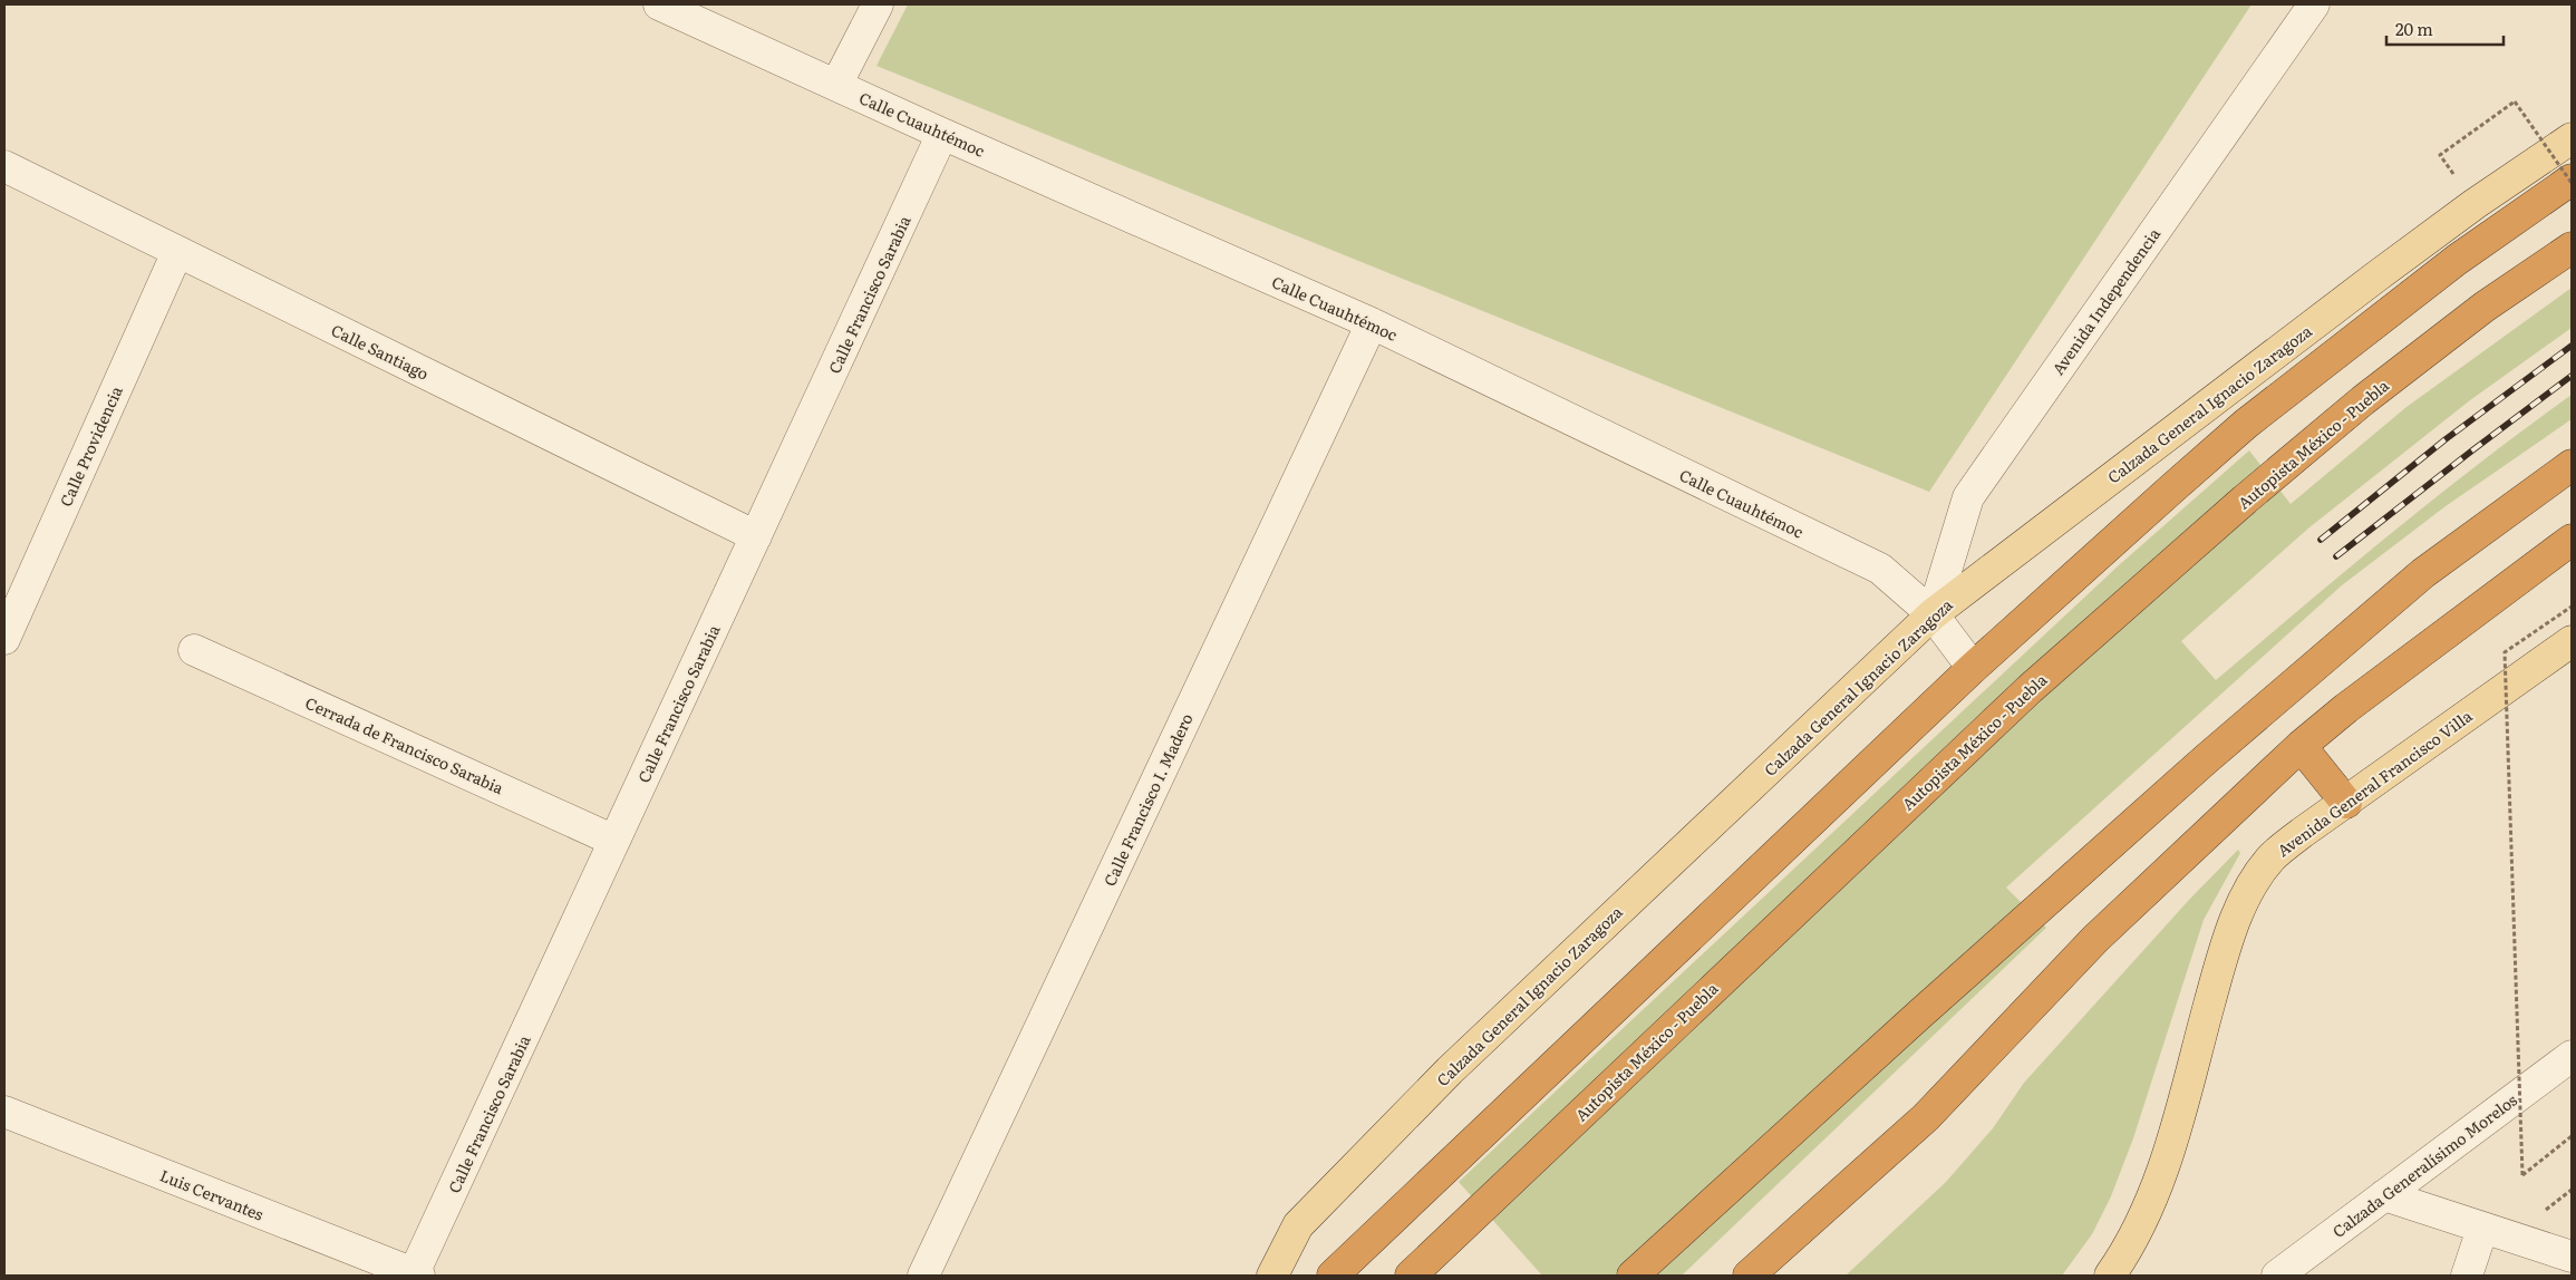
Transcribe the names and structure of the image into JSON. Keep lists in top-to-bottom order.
{
  "streets": {
    "highway": ["Autopista México - Puebla"],
    "main road": ["Calzada General Ignacio Zaragoza", "Avenida General Francisco Villa"],
    "street": [
      "Calle Cuauhtémoc",
      "Calle Francisco Sarabia",
      "Avenida Independencia",
      "Calle Santiago",
      "Calle Providencia",
      "Cerrada de Francisco Sarabia",
      "Calle Francisco I. Madero",
      "Calzada Generalísimo Morelos",
      "Luis Cervantes"
    ]
  },
  "crossings": [
    ["Calle Cuauhtémoc", "Calle Francisco Sarabia"],
    ["Calle Cuauhtémoc", "Avenida Independencia"],
    ["Calle Cuauhtémoc", "Calzada General Ignacio Zaragoza"],
    ["Calle Cuauhtémoc", "Calle Francisco I. Madero"],
    ["Calle Francisco Sarabia", "Calle Santiago"],
    ["Calle Francisco Sarabia", "Cerrada de Francisco Sarabia"],
    ["Calle Francisco Sarabia", "Luis Cervantes"],
    ["Avenida Independencia", "Calzada General Ignacio Zaragoza"],
    ["Calle Santiago", "Calle Providencia"]
  ],
  "scale_bar": "20 m"
}
